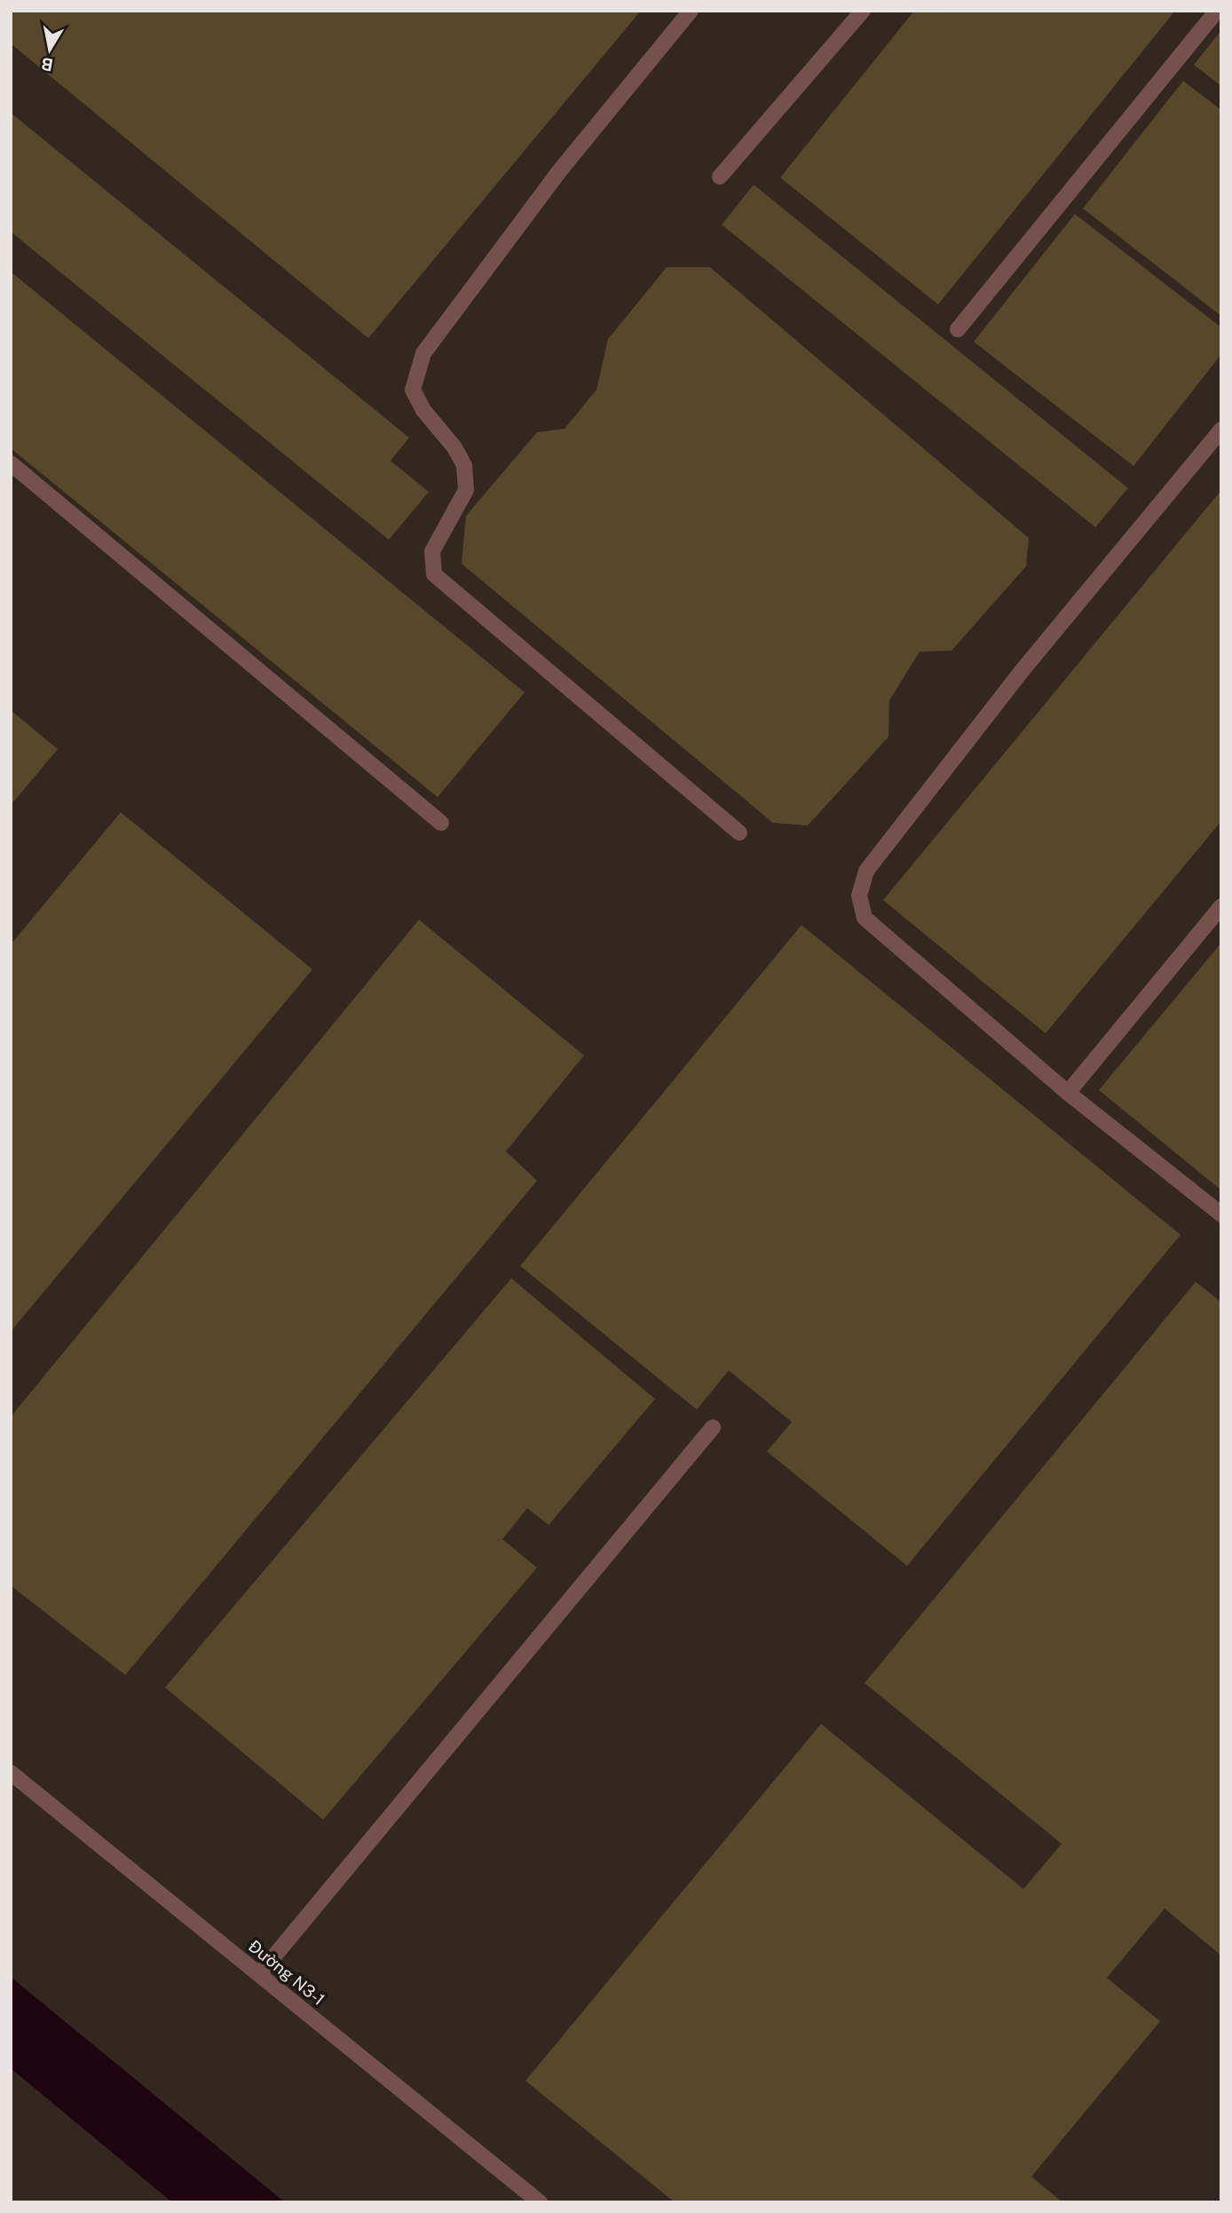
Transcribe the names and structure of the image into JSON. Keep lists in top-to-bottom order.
{
  "streets": {
    "street": ["Đường N3-1"]
  },
  "north": "bottom"
}
